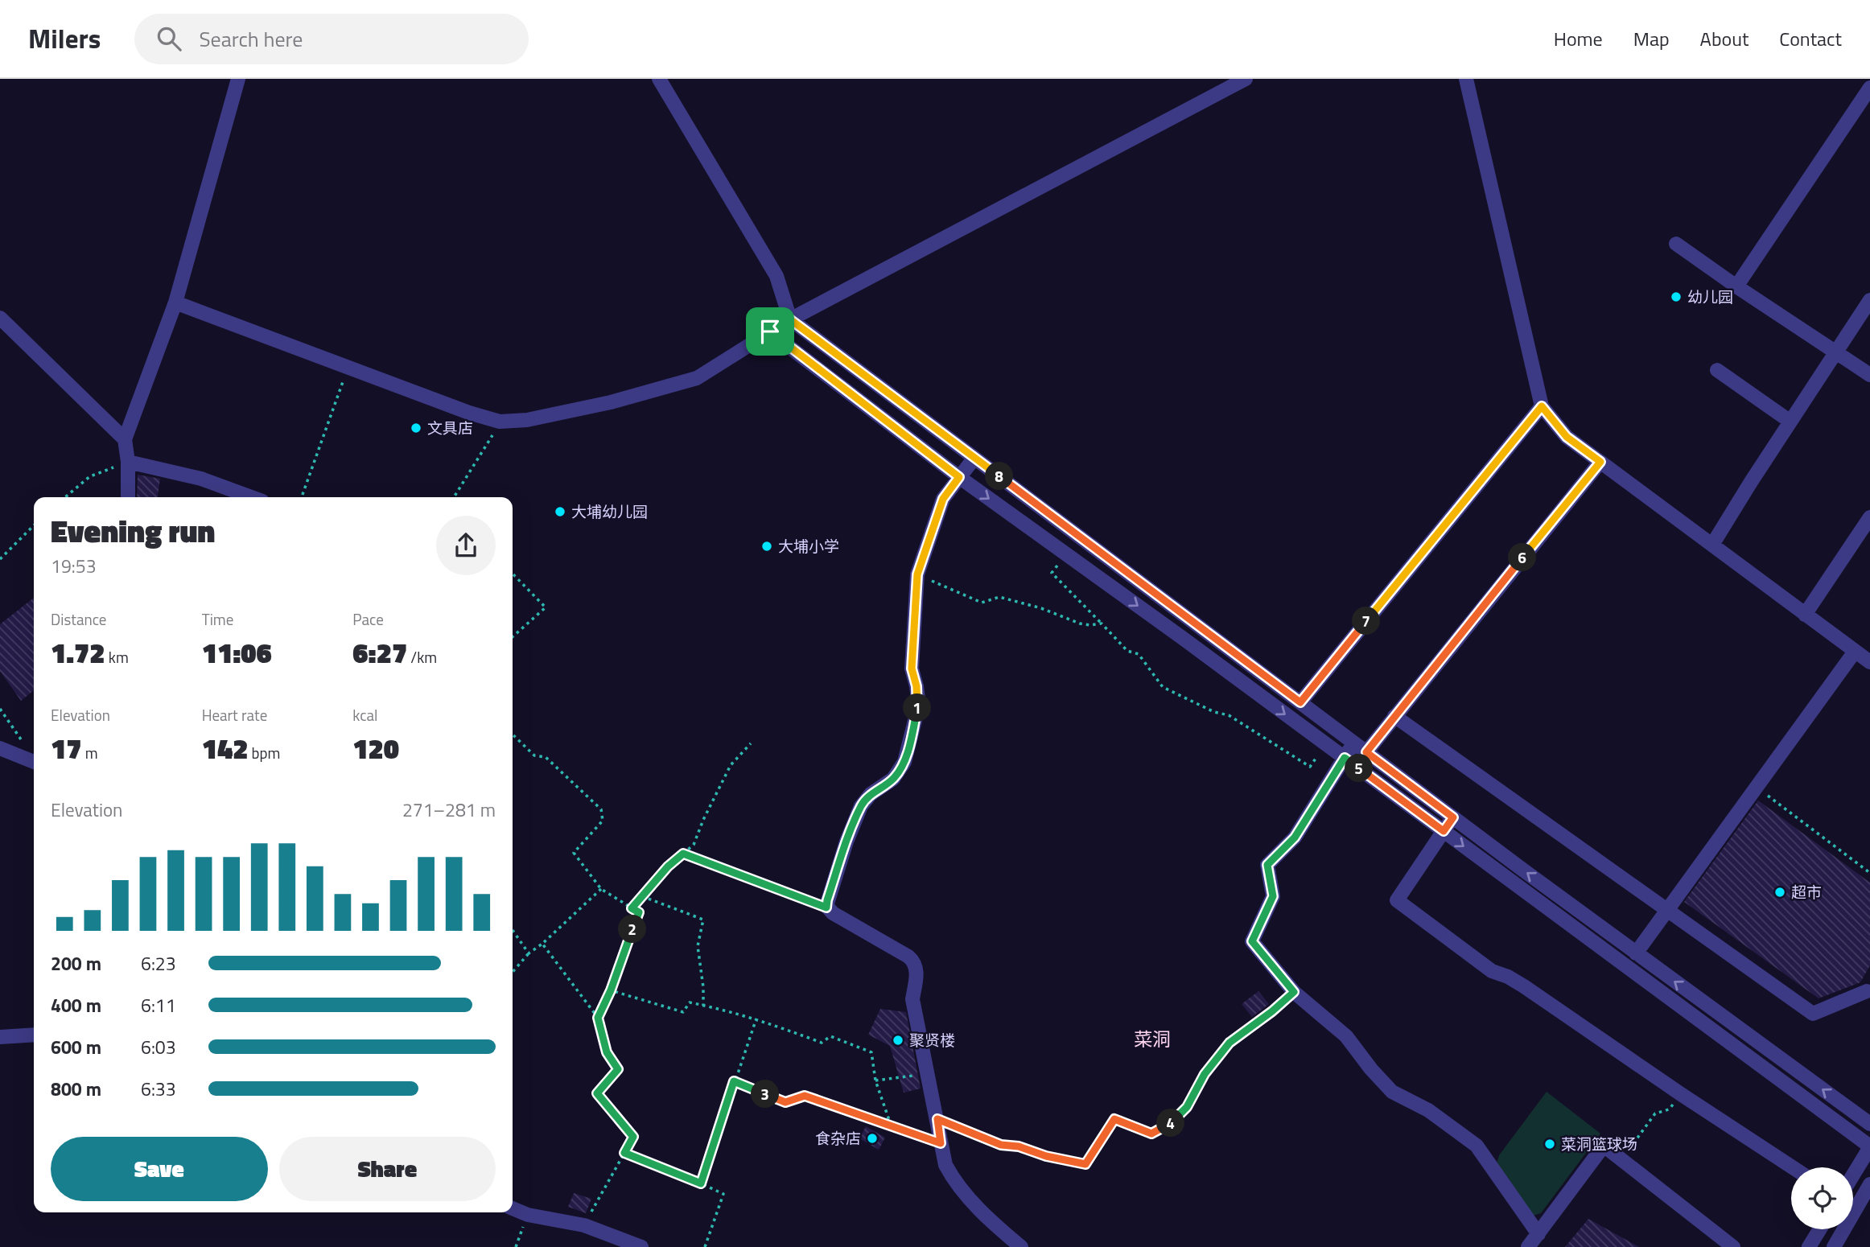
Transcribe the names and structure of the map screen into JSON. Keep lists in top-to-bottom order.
{
  "districts": ["菜洞"],
  "places": [
    "幼儿园",
    "文具店",
    "大埔幼儿园",
    "大埔小学",
    "超市",
    "聚贤楼",
    "食杂店",
    "菜洞篮球场"
  ],
  "page": {
    "header": "Milers",
    "search": "Search here",
    "nav": [
      "Home",
      "Map",
      "About",
      "Contact"
    ],
    "pins": [
      "8",
      "6",
      "7",
      "1",
      "5",
      "2",
      "3",
      "4"
    ],
    "heading": ["Evening run", "19:53"],
    "stats": [
      ["Distance", "1.72 km"],
      ["Time", "11:06"],
      ["Pace", "6:27 /km"],
      ["Elevation", "17 m"],
      ["Heart rate", "142 bpm"],
      ["kcal", "120"]
    ],
    "chart": ["Elevation", "271–281 m"],
    "list": [
      {
        "name": "200 m",
        "note": "6:23"
      },
      {
        "name": "400 m",
        "note": "6:11"
      },
      {
        "name": "600 m",
        "note": "6:03"
      },
      {
        "name": "800 m",
        "note": "6:33"
      }
    ],
    "buttons": ["Save", "Share"]
  }
}
